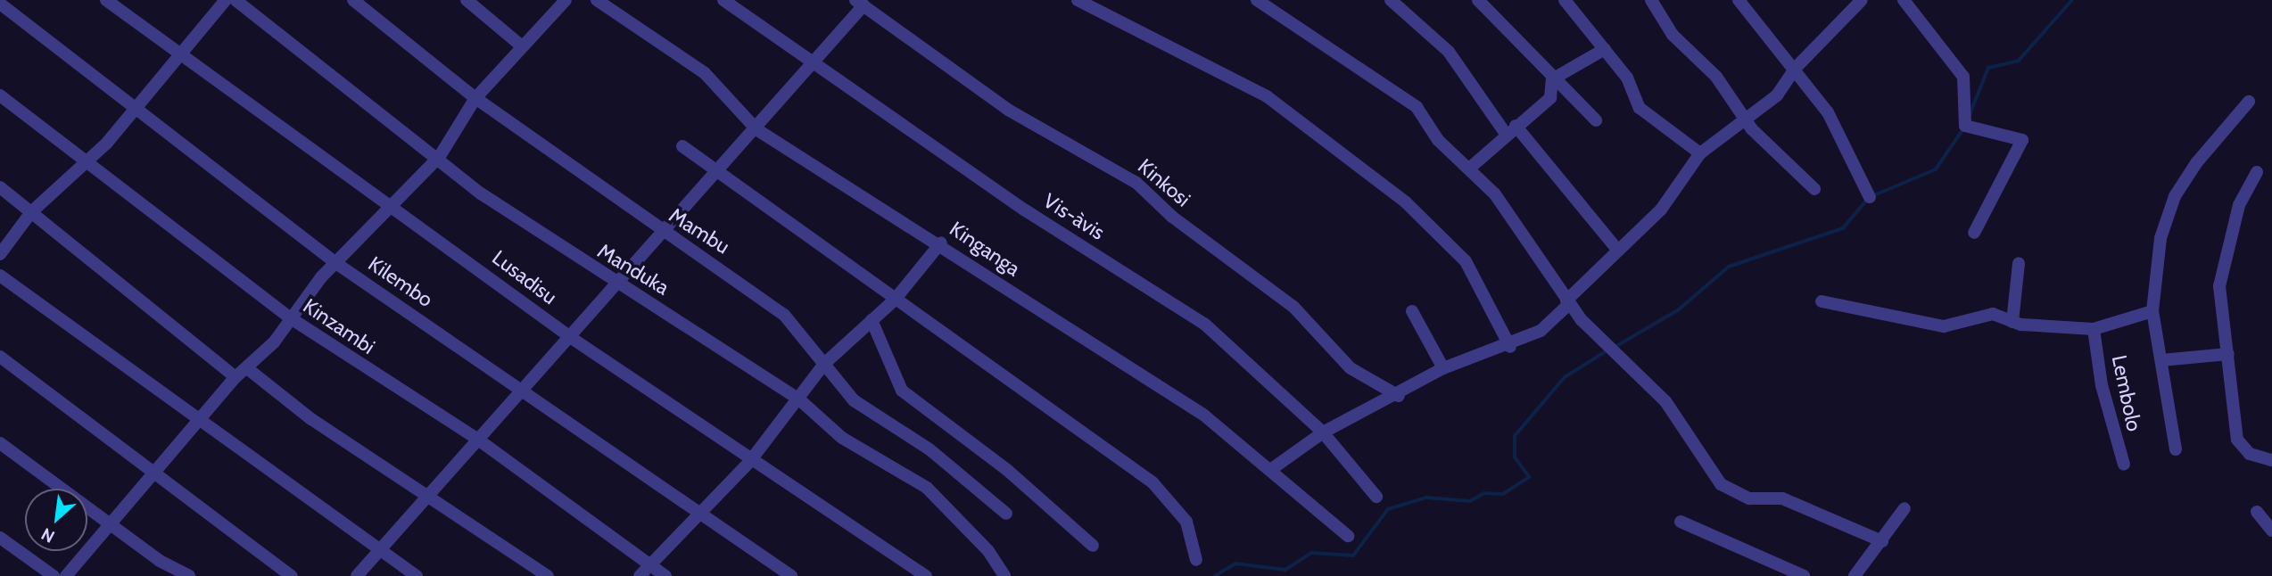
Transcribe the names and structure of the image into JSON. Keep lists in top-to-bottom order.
{
  "streets": {
    "street": [
      "Kinkosi",
      "Vis-àvis",
      "Mambu",
      "Kinganga",
      "Manduka",
      "Lusadisu",
      "Kilembo",
      "Kinzambi",
      "Lembolo"
    ]
  },
  "north": "bottom left"
}
